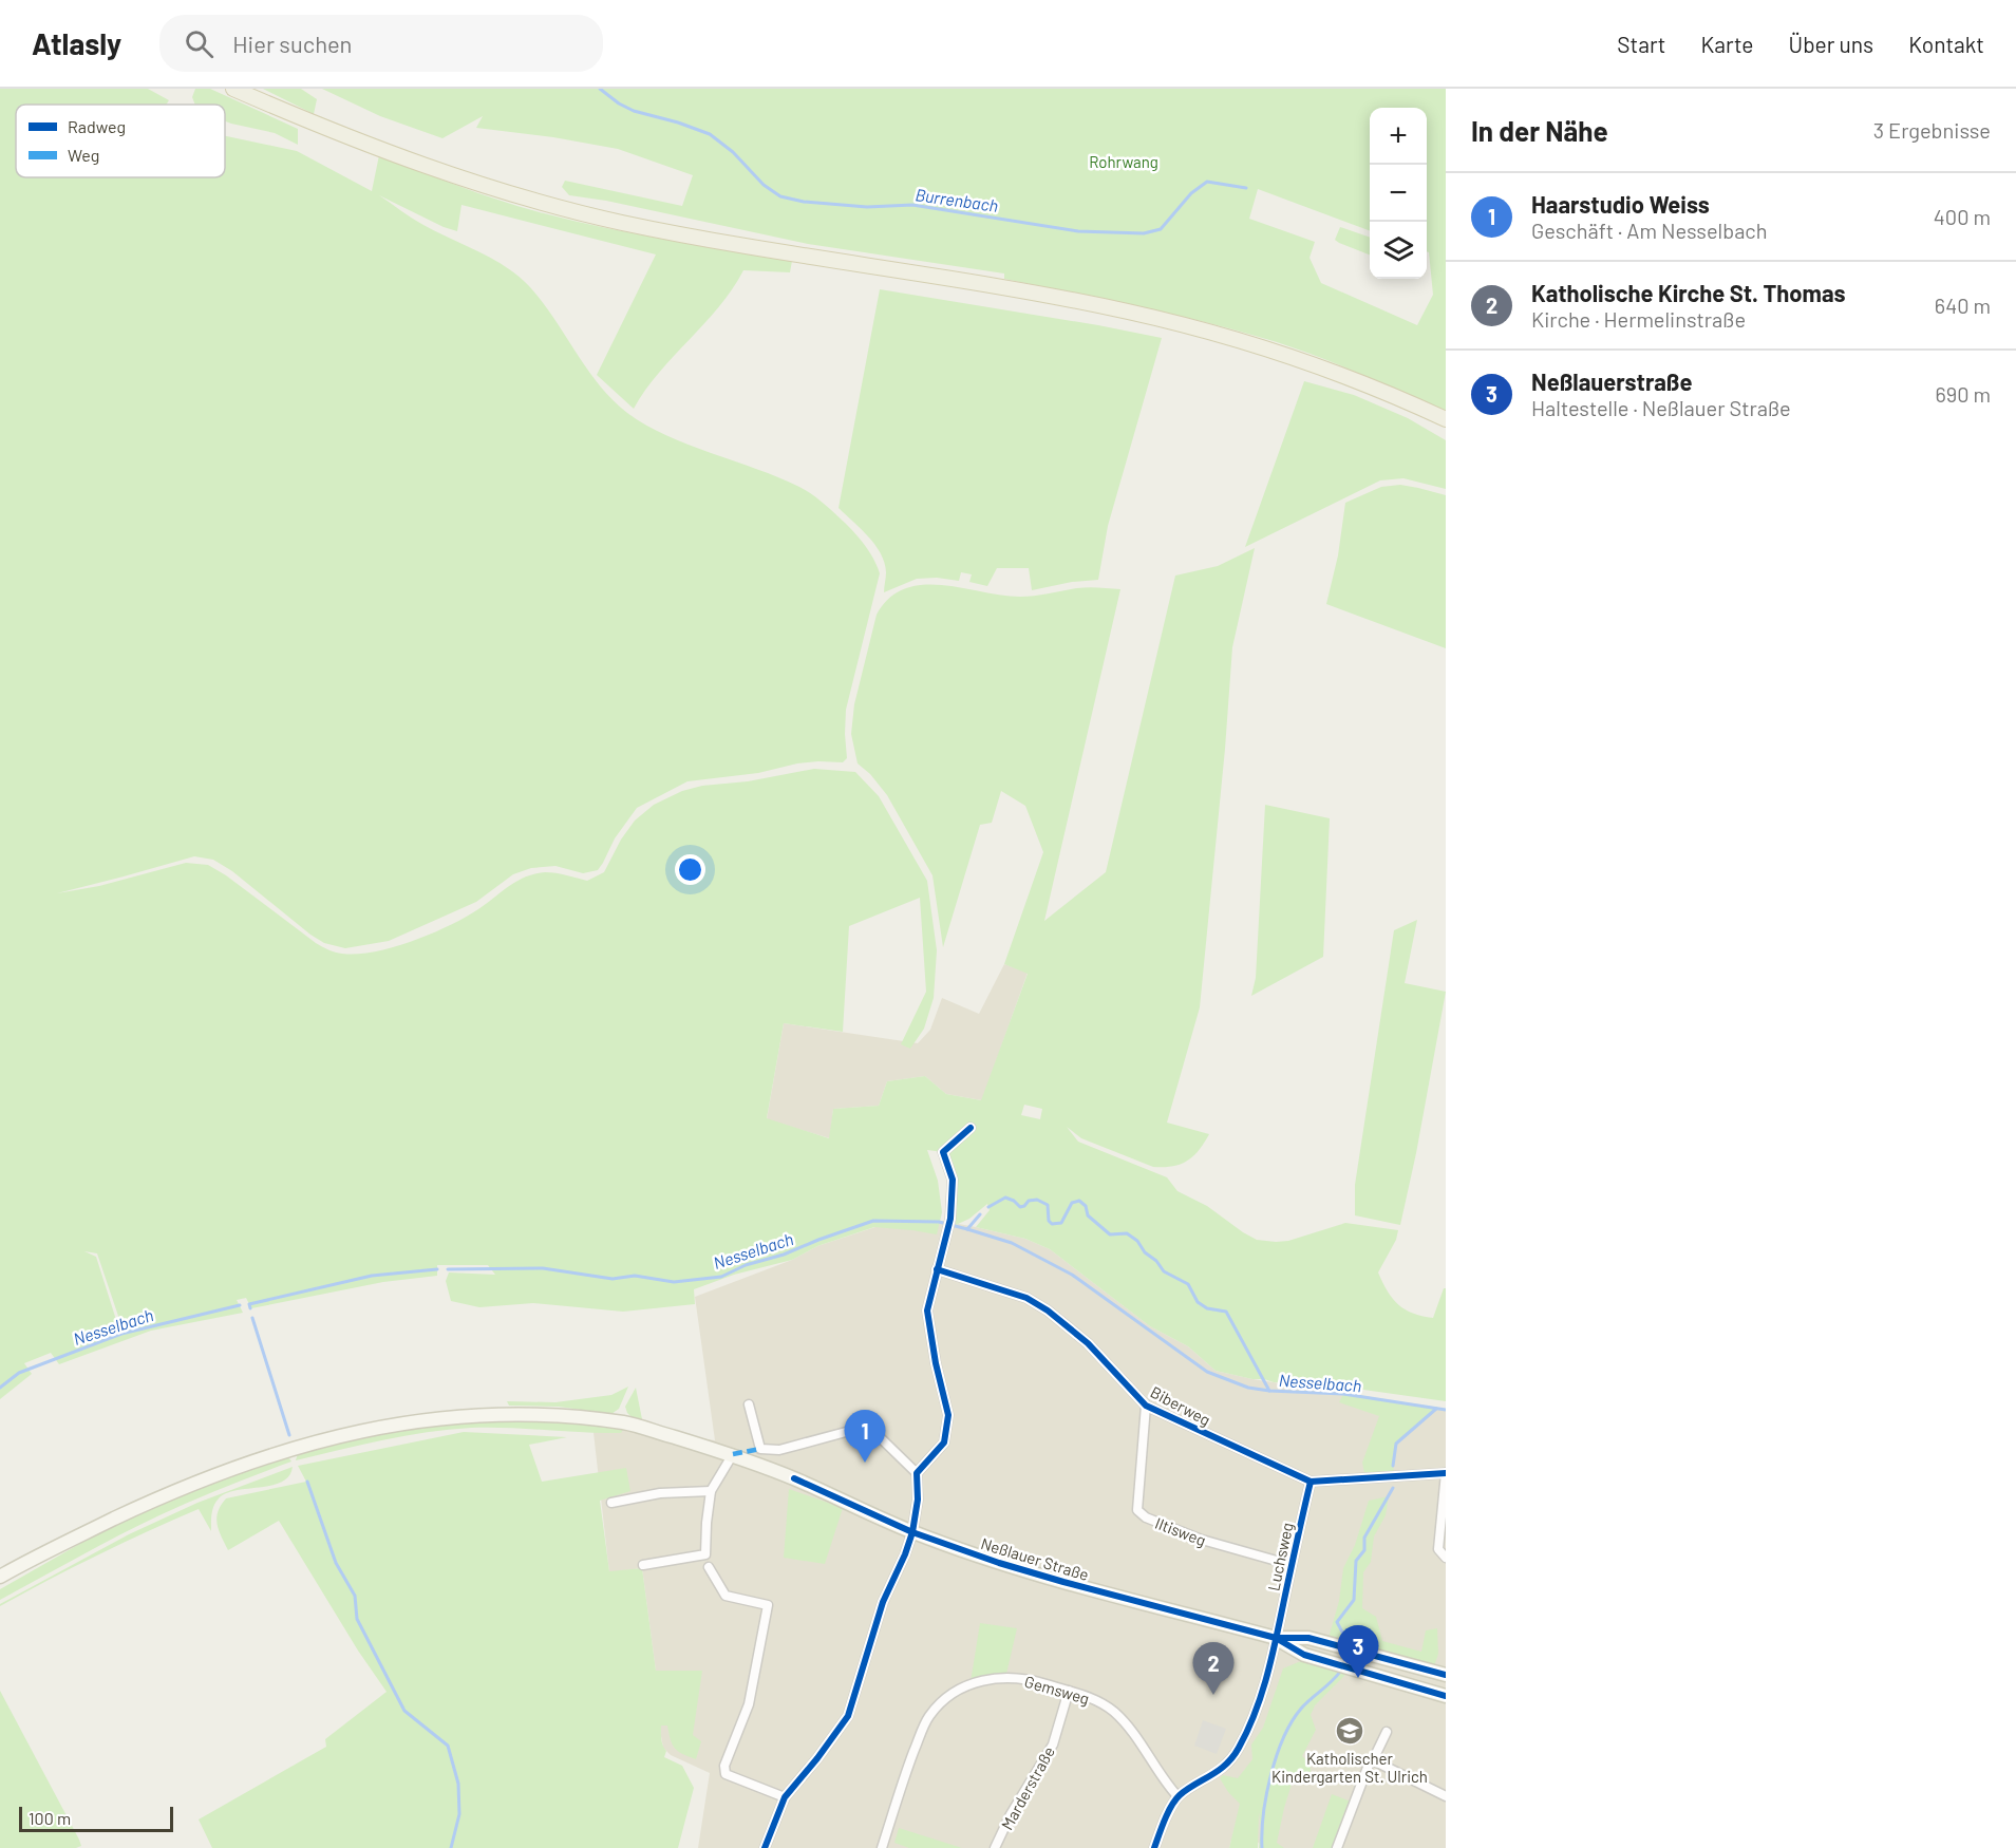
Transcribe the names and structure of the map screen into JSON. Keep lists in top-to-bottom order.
{
  "streets": {
    "main road": ["Neßlauer Straße"],
    "street": [
      "Biberweg",
      "Iltisweg",
      "Luchsweg",
      "Gemsweg",
      "Marderstraße"
    ]
  },
  "crossings": [
    ["Biberweg", "Iltisweg"],
    ["Biberweg", "Luchsweg"],
    ["Iltisweg", "Luchsweg"],
    ["Luchsweg", "Neßlauer Straße"],
    ["Luchsweg", "Gemsweg"],
    ["Gemsweg", "Marderstraße"]
  ],
  "water": ["Burrenbach", "Nesselbach"],
  "parks": ["Rohrwang"],
  "places": {
    "school or university": ["Katholischer Kindergarten St. Ulrich"]
  },
  "legend": ["Radweg", "Weg"],
  "scale_bar": "100 m",
  "page": {
    "header": "Atlasly",
    "search": "Hier suchen",
    "nav": [
      "Start",
      "Karte",
      "Über uns",
      "Kontakt"
    ],
    "heading": ["In der Nähe", "3 Ergebnisse"],
    "map_buttons": ["+", "−"],
    "list": [
      {
        "mark": "1",
        "name": "Haarstudio Weiss",
        "note": "Geschäft · Am Nesselbach",
        "value": "400 m"
      },
      {
        "mark": "2",
        "name": "Katholische Kirche St. Thomas",
        "note": "Kirche · Hermelinstraße",
        "value": "640 m"
      },
      {
        "mark": "3",
        "name": "Neßlauerstraße",
        "note": "Haltestelle · Neßlauer Straße",
        "value": "690 m"
      }
    ],
    "pins": ["1", "3", "2"],
    "scale": "100 m"
  }
}
